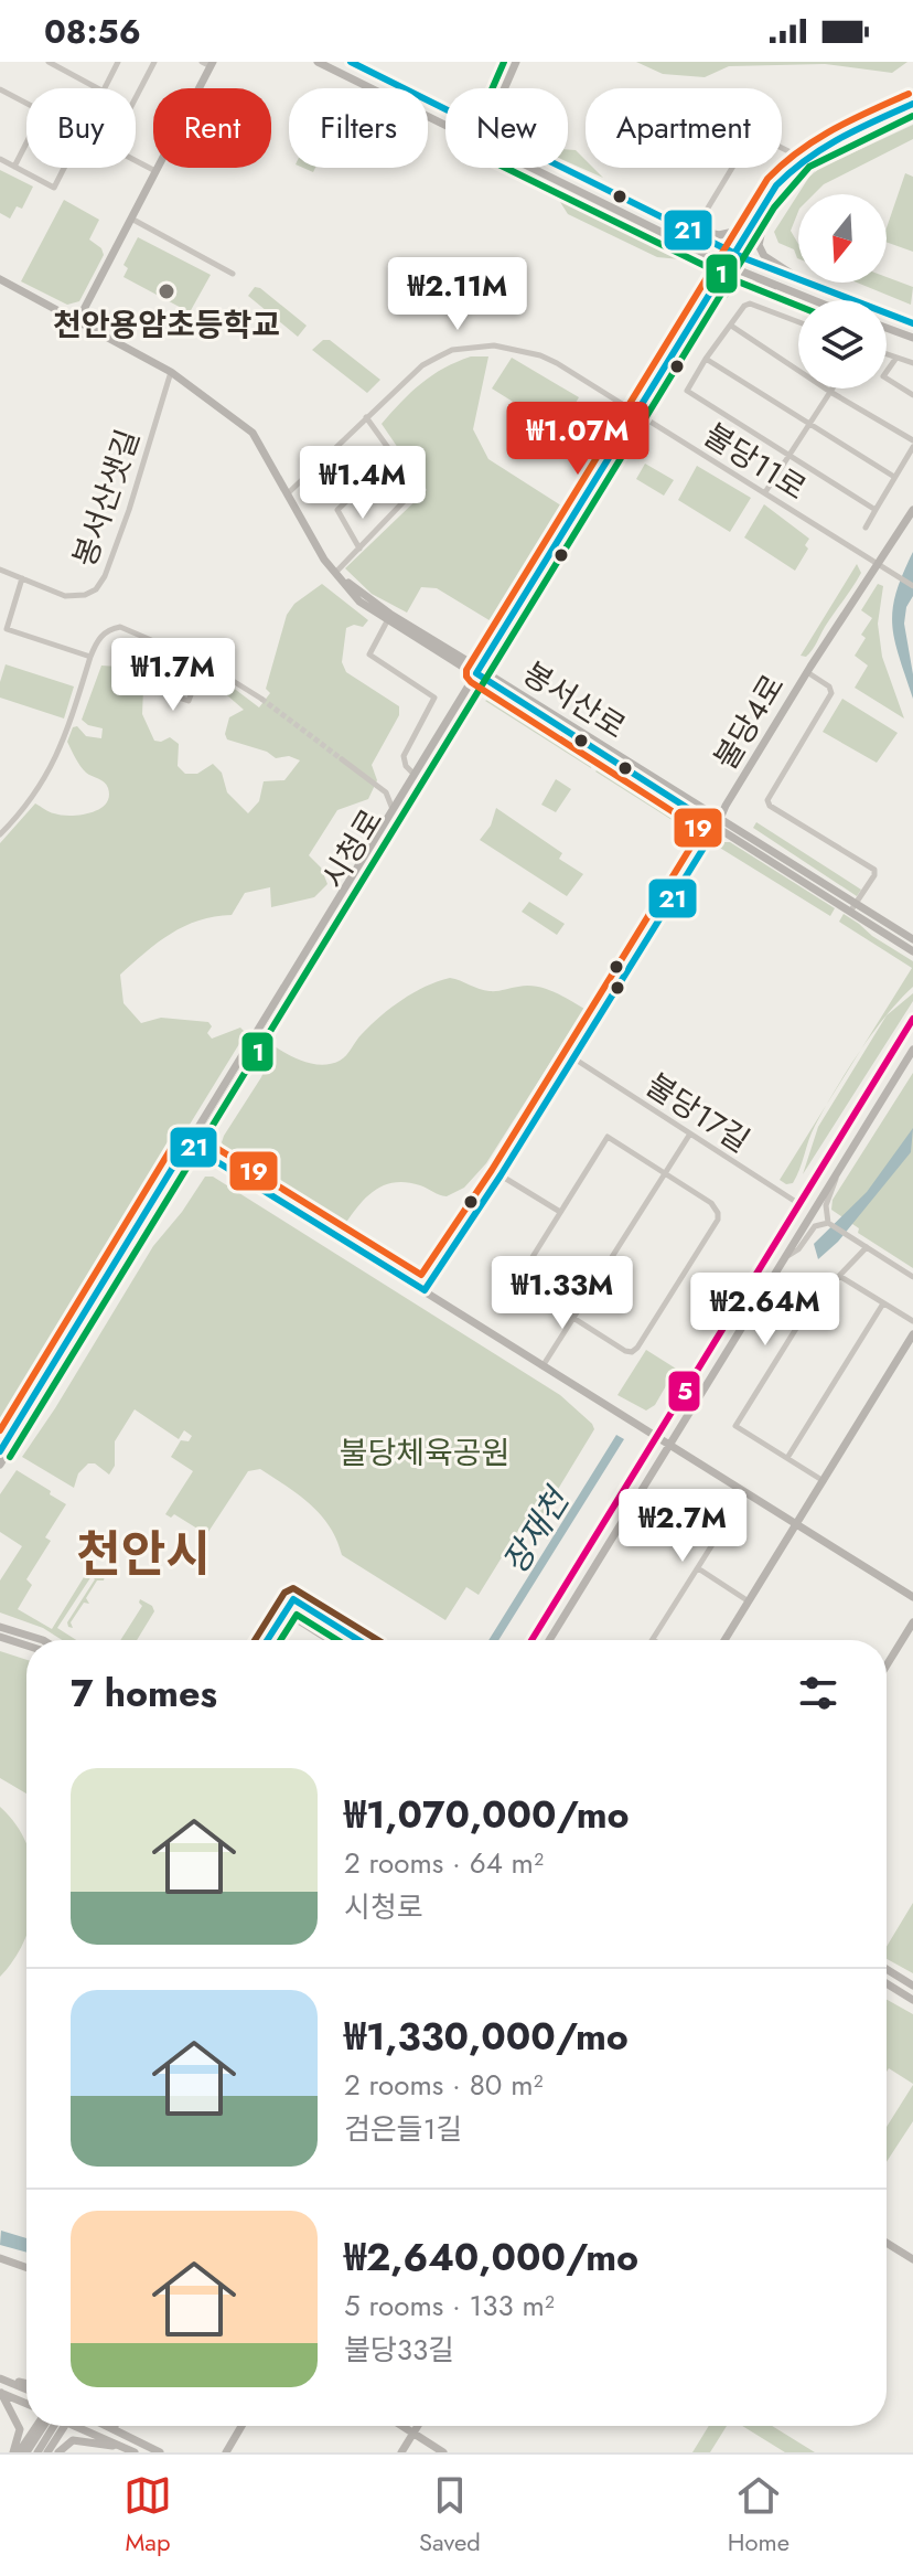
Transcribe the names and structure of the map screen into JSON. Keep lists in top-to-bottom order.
{
  "streets": {
    "street": [
      "불당11로",
      "봉서산샛길",
      "봉서산로",
      "불당4로",
      "시청로",
      "불당17길"
    ]
  },
  "crossings": [
    ["불당11로", "봉서산로"],
    ["불당11로", "불당4로"],
    ["불당11로", "시청로"],
    ["봉서산샛길", "봉서산로"],
    ["봉서산로", "불당4로"],
    ["봉서산로", "시청로"],
    ["불당4로", "불당17길"]
  ],
  "districts": ["천안시"],
  "water": ["장재천"],
  "parks": ["불당체육공원"],
  "places": ["천안용암초등학교"],
  "lines": [
    "transit line 21",
    "transit line 1",
    "transit line 19",
    "transit line 5"
  ],
  "north": "bottom",
  "page": {
    "status": "08:56",
    "chip": [
      "Buy",
      "Rent",
      "Filters",
      "New",
      "Apartment"
    ],
    "price": [
      "₩2.11M",
      "₩1.07M",
      "₩1.4M",
      "₩1.7M",
      "₩1.33M",
      "₩2.64M",
      "₩2.7M"
    ],
    "heading": "7 homes",
    "list": [
      {
        "name": "₩1,070,000/mo",
        "note": "2 rooms · 64 m² · 시청로"
      },
      {
        "name": "₩1,330,000/mo",
        "note": "2 rooms · 80 m² · 검은들1길"
      },
      {
        "name": "₩2,640,000/mo",
        "note": "5 rooms · 133 m² · 불당33길"
      }
    ],
    "tabs": ["Map", "Saved", "Home"]
  }
}
